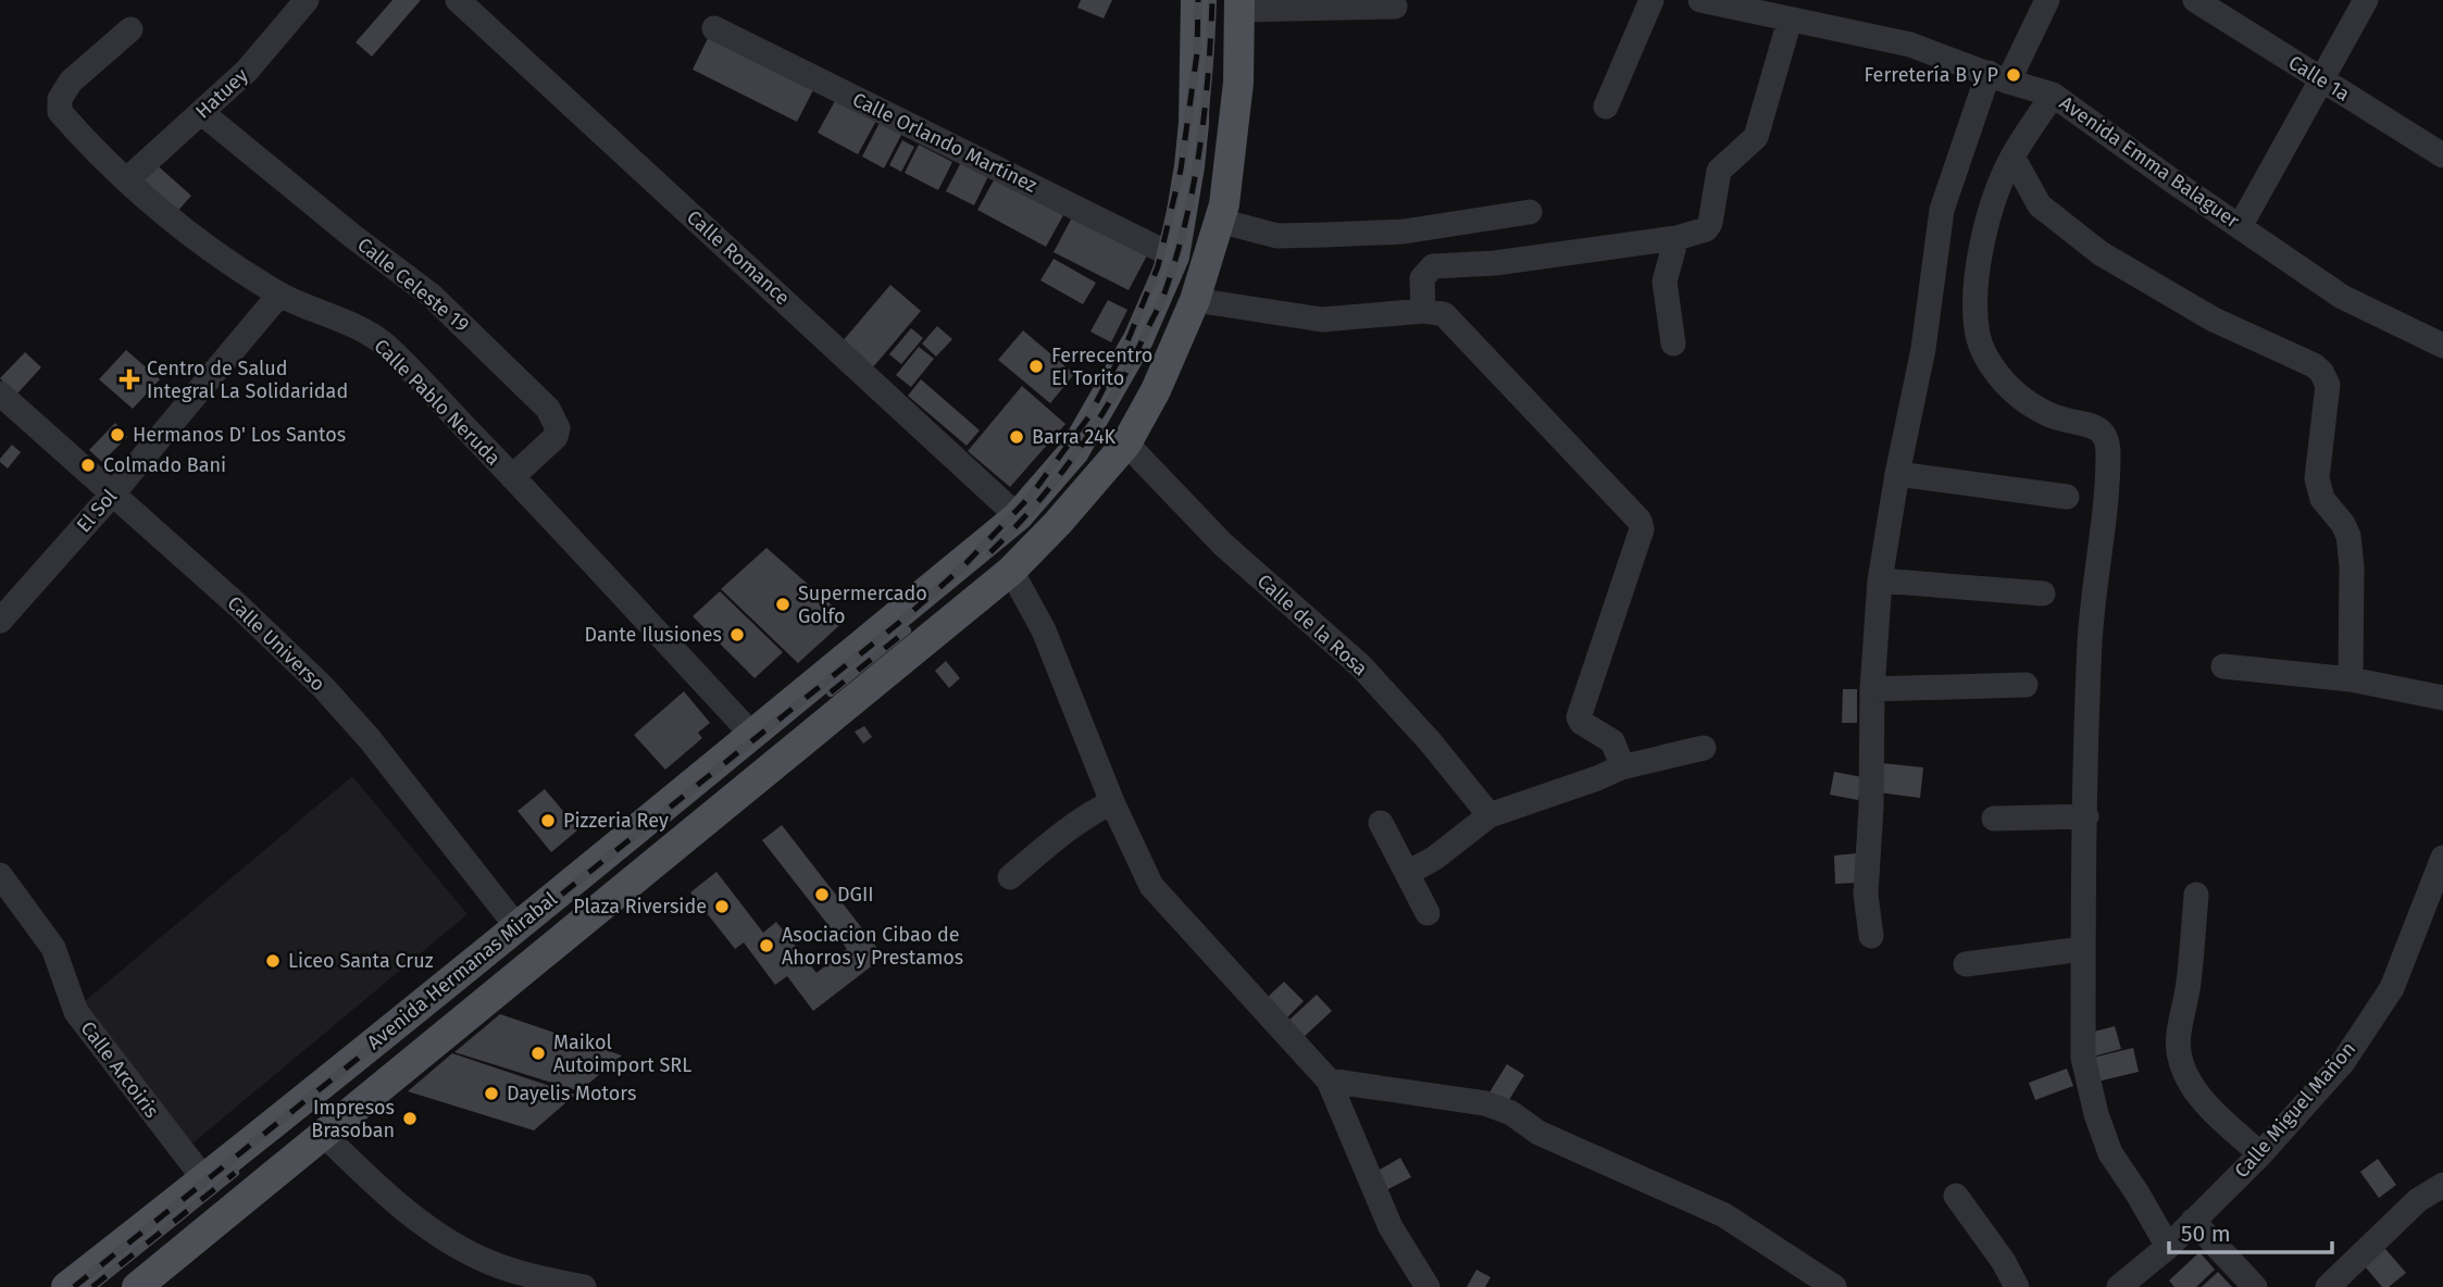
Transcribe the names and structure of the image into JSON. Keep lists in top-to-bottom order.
{
  "streets": {
    "main road": ["Avenida Hermanas Mirabal"],
    "street": [
      "Calle 1a",
      "Hatuey",
      "Calle Orlando Martínez",
      "Avenida Emma Balaguer",
      "Calle Romance",
      "Calle Celeste 19",
      "Calle Pablo Neruda",
      "El Sol",
      "Calle de la Rosa",
      "Calle Universo",
      "Calle Arcoiris",
      "Calle Miguel Mañon"
    ]
  },
  "crossings": [
    ["Hatuey", "Calle Celeste 19"],
    ["Hatuey", "Calle Pablo Neruda"],
    ["Calle Orlando Martínez", "Avenida Hermanas Mirabal"],
    ["Calle Romance", "Avenida Hermanas Mirabal"],
    ["Calle Celeste 19", "Calle Pablo Neruda"],
    ["Calle Pablo Neruda", "El Sol"],
    ["Calle Pablo Neruda", "Avenida Hermanas Mirabal"],
    ["El Sol", "Calle Universo"],
    ["Calle de la Rosa", "Avenida Hermanas Mirabal"],
    ["Calle Universo", "Avenida Hermanas Mirabal"],
    ["Avenida Hermanas Mirabal", "Calle Arcoiris"]
  ],
  "places": {
    "other": [
      "Ferretería B y P",
      "Ferrecentro El Torito",
      "Hermanos D' Los Santos",
      "Barra 24K",
      "Colmado Bani",
      "Supermercado Golfo",
      "Dante Ilusiones",
      "Pizzeria Rey",
      "DGII",
      "Plaza Riverside",
      "Asociacion Cibao de Ahorros y Prestamos",
      "Liceo Santa Cruz",
      "Maikol Autoimport SRL",
      "Dayelis Motors",
      "Impresos Brasoban"
    ],
    "health": ["Centro de Salud Integral La Solidaridad"]
  },
  "scale_bar": "50 m"
}
